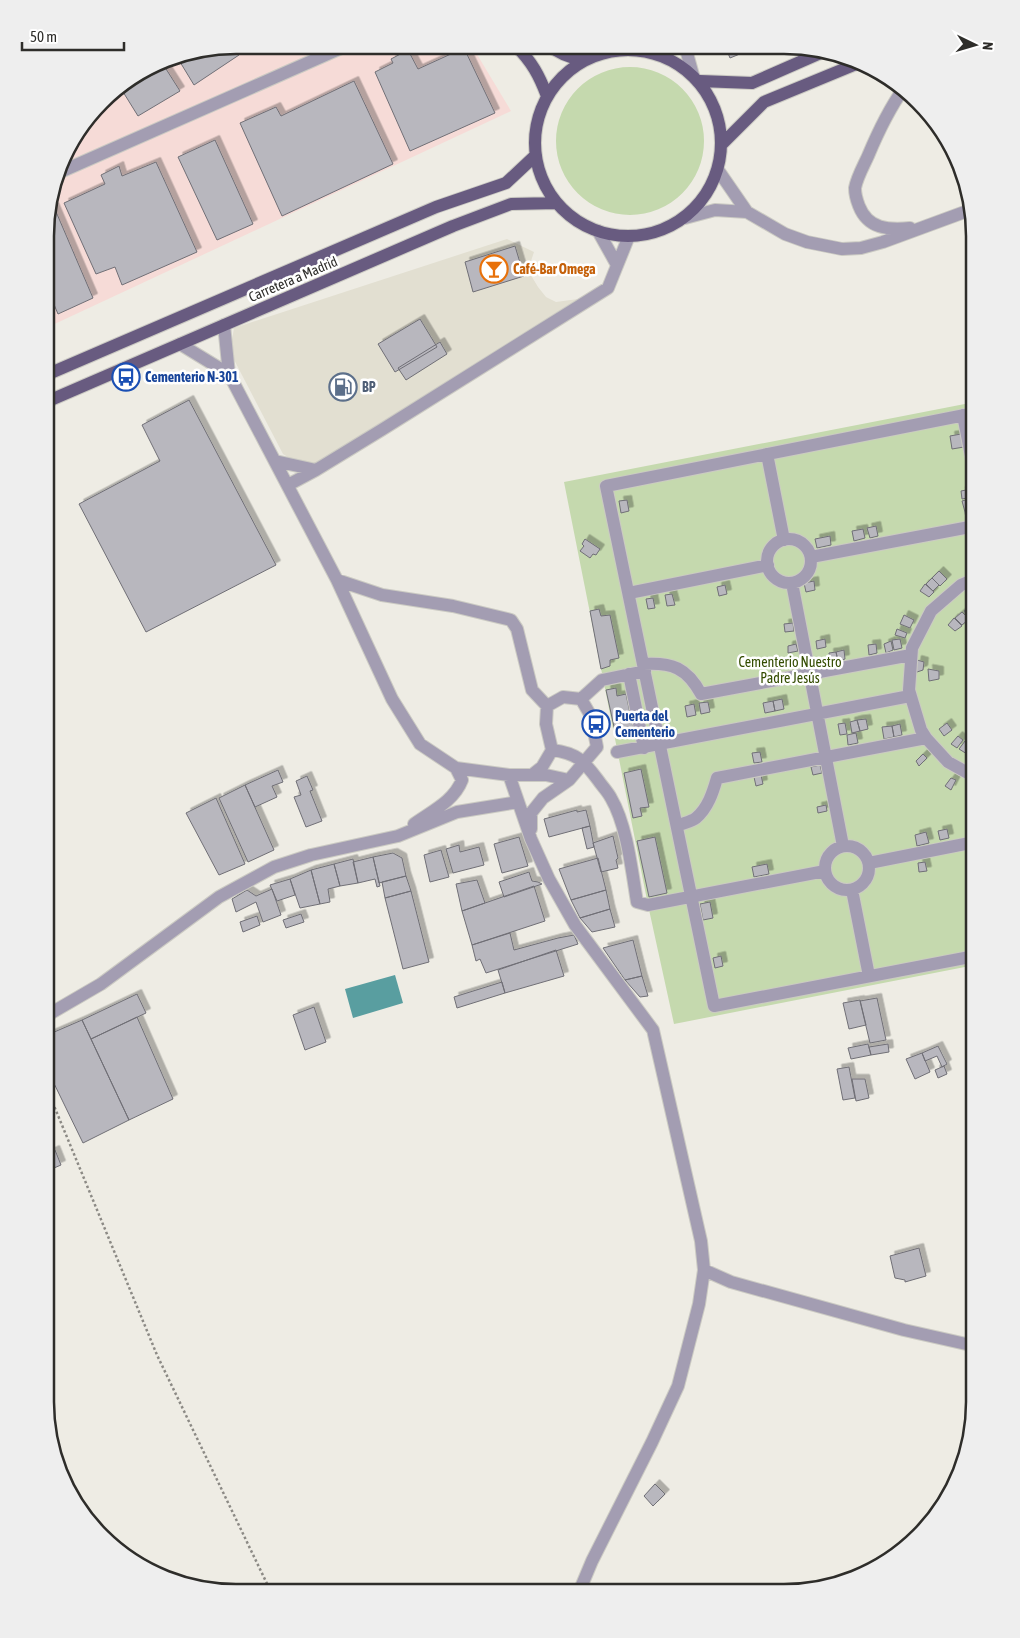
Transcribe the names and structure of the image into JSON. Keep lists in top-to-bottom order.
{
  "streets": {
    "main road": ["Carretera a Madrid"]
  },
  "parks": ["Cementerio Nuestro Padre Jesús"],
  "places": {
    "bar": ["Café-Bar Omega"],
    "bus stop": ["Cementerio N-301", "Puerta del Cementerio"],
    "fuel station": ["BP"]
  },
  "scale_bar": "50 m",
  "north": "right"
}
